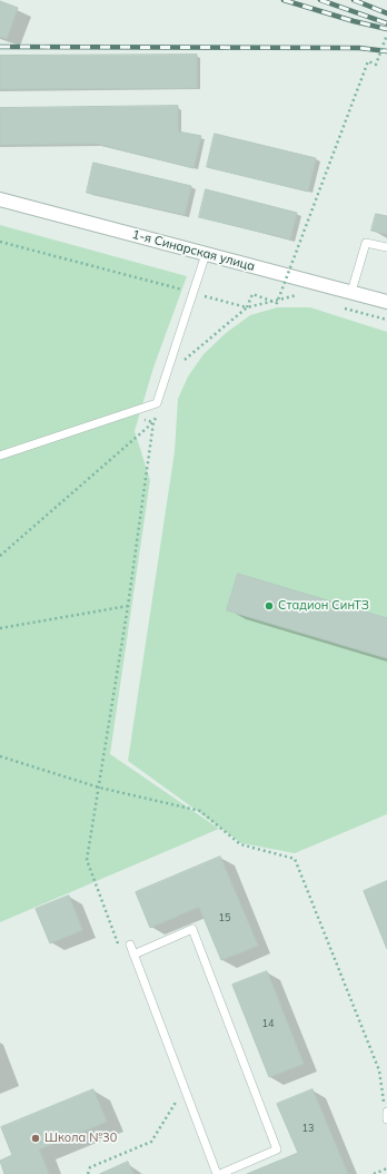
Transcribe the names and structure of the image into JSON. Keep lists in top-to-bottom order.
{
  "streets": {
    "street": ["1-я Синарская улица"]
  },
  "places": ["Стадион СинТЗ", "Школа №30"],
  "house_numbers": ["15", "14", "13"]
}
